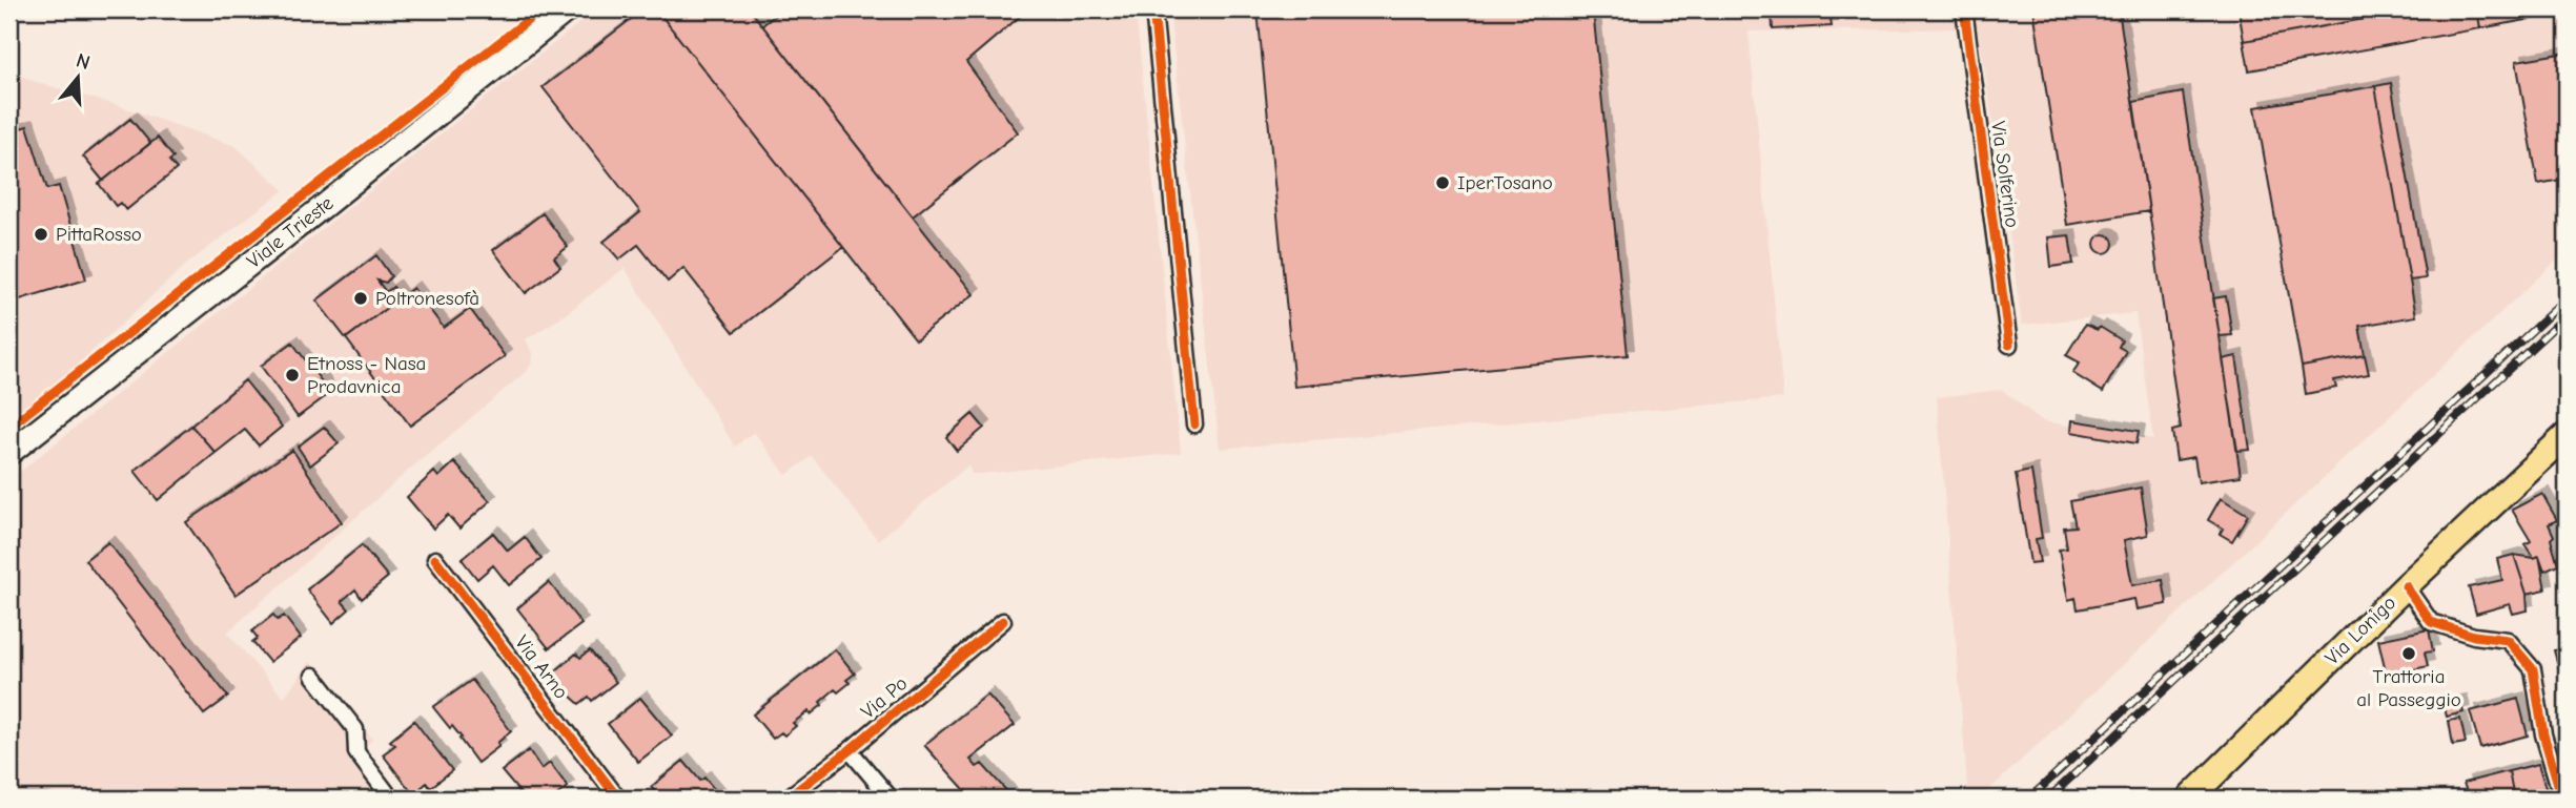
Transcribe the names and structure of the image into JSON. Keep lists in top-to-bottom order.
{
  "streets": {
    "main road": ["Viale Trieste", "Via Lonigo"],
    "street": ["Via Solferino", "Via Arno", "Via Po"]
  },
  "places": [
    "IperTosano",
    "PittaRosso",
    "Poltronesofà",
    "Etnoss - Nasa Prodavnica",
    "Trattoria al Passeggio"
  ],
  "north": "top"
}
